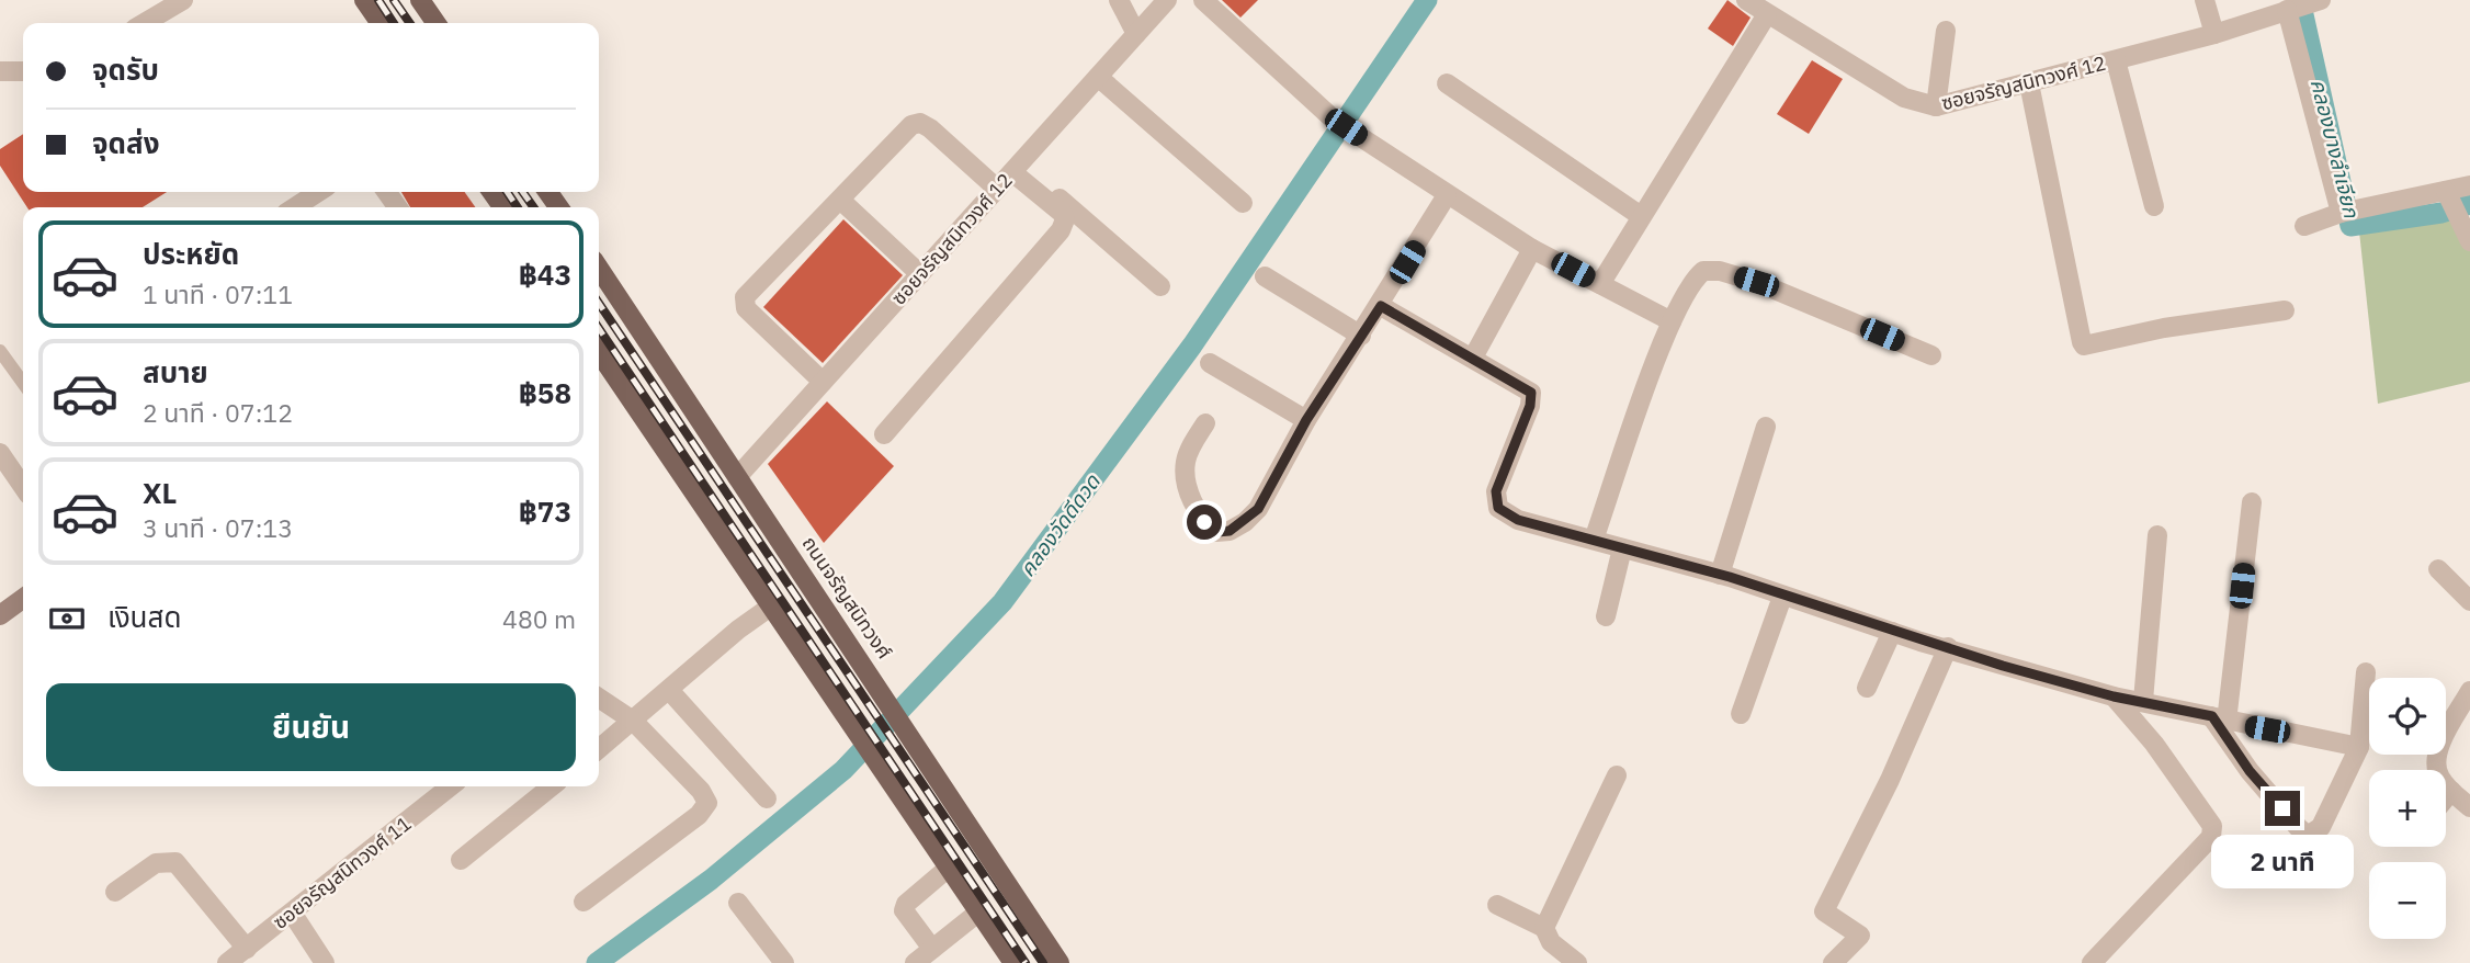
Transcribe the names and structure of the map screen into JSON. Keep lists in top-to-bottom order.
{
  "streets": {
    "main road": ["ถนนจรัญสนิทวงศ์"],
    "street": ["ซอยจรัญสนิทวงศ์ 12", "ซอยจรัญสนิทวงศ์ 11"]
  },
  "crossings": [
    ["ซอยจรัญสนิทวงศ์ 12", "ถนนจรัญสนิทวงศ์"]
  ],
  "water": ["คลองบางลำเจียก", "คลองวัดดีดวด"],
  "page": {
    "banner": ["จุดรับ", "จุดส่ง"],
    "list": [
      {
        "name": "ประหยัด",
        "note": "1 นาที · 07:11",
        "value": "฿43"
      },
      {
        "name": "สบาย",
        "note": "2 นาที · 07:12",
        "value": "฿58"
      },
      {
        "name": "XL",
        "note": "3 นาที · 07:13",
        "value": "฿73"
      }
    ],
    "pay": ["เงินสด", "480 m"],
    "buttons": "ยืนยัน",
    "map_buttons": ["+", "−"],
    "bubble": "2 นาที"
  }
}
